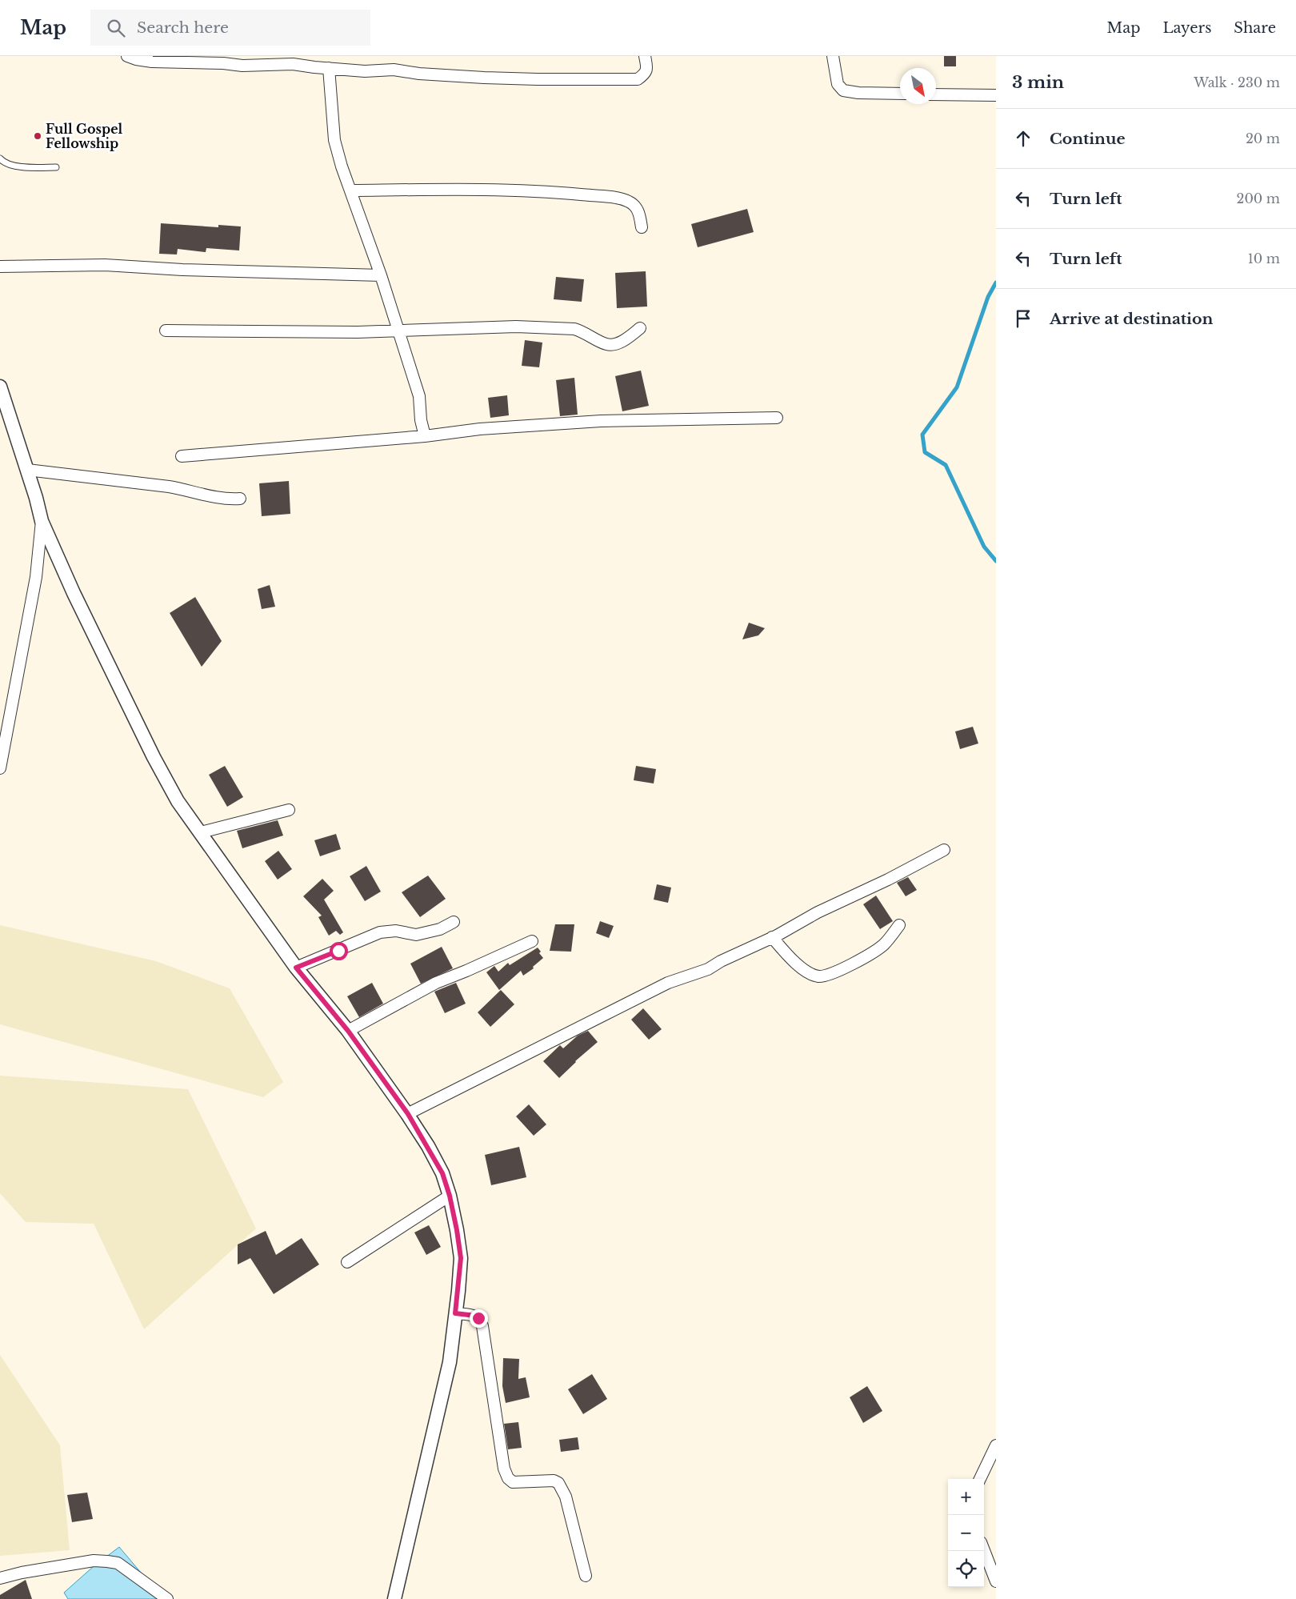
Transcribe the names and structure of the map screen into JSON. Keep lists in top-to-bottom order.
{
  "places": ["Full Gospel Fellowship"],
  "north": "bottom right",
  "page": {
    "header": "Map",
    "search": "Search here",
    "nav": ["Map", "Layers", "Share"],
    "heading": ["3 min", "Walk · 230 m"],
    "list": [
      ["Continue", "20 m"],
      ["Turn left", "200 m"],
      ["Turn left", "10 m"],
      "Arrive at destination"
    ],
    "map_buttons": ["+", "−"]
  }
}
